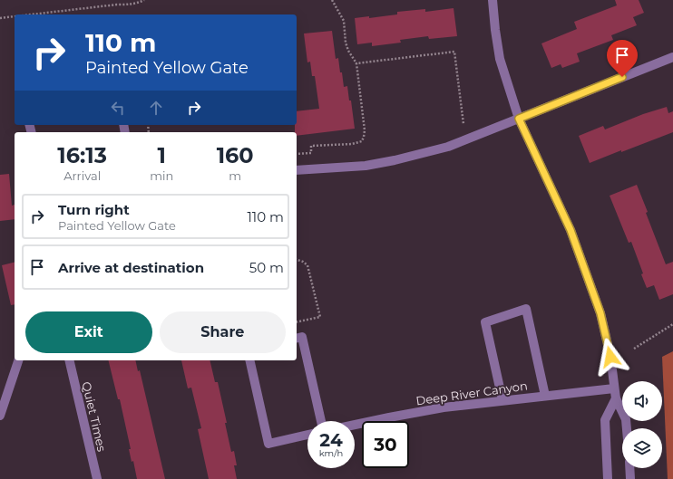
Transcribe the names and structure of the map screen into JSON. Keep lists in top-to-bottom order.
{
  "streets": {
    "street": ["Deep River Canyon", "Quiet Times"]
  },
  "page": {
    "turn": ["110 m", "Painted Yellow Gate"],
    "eta": [
      "16:13",
      "Arrival",
      "1",
      "min",
      "160",
      "m"
    ],
    "list": [
      {
        "name": "Turn right",
        "note": "Painted Yellow Gate",
        "value": "110 m"
      },
      {
        "name": "Arrive at destination",
        "value": "50 m"
      }
    ],
    "buttons": ["Exit", "Share"],
    "speed": "24 km/h",
    "limit": "30"
  }
}
